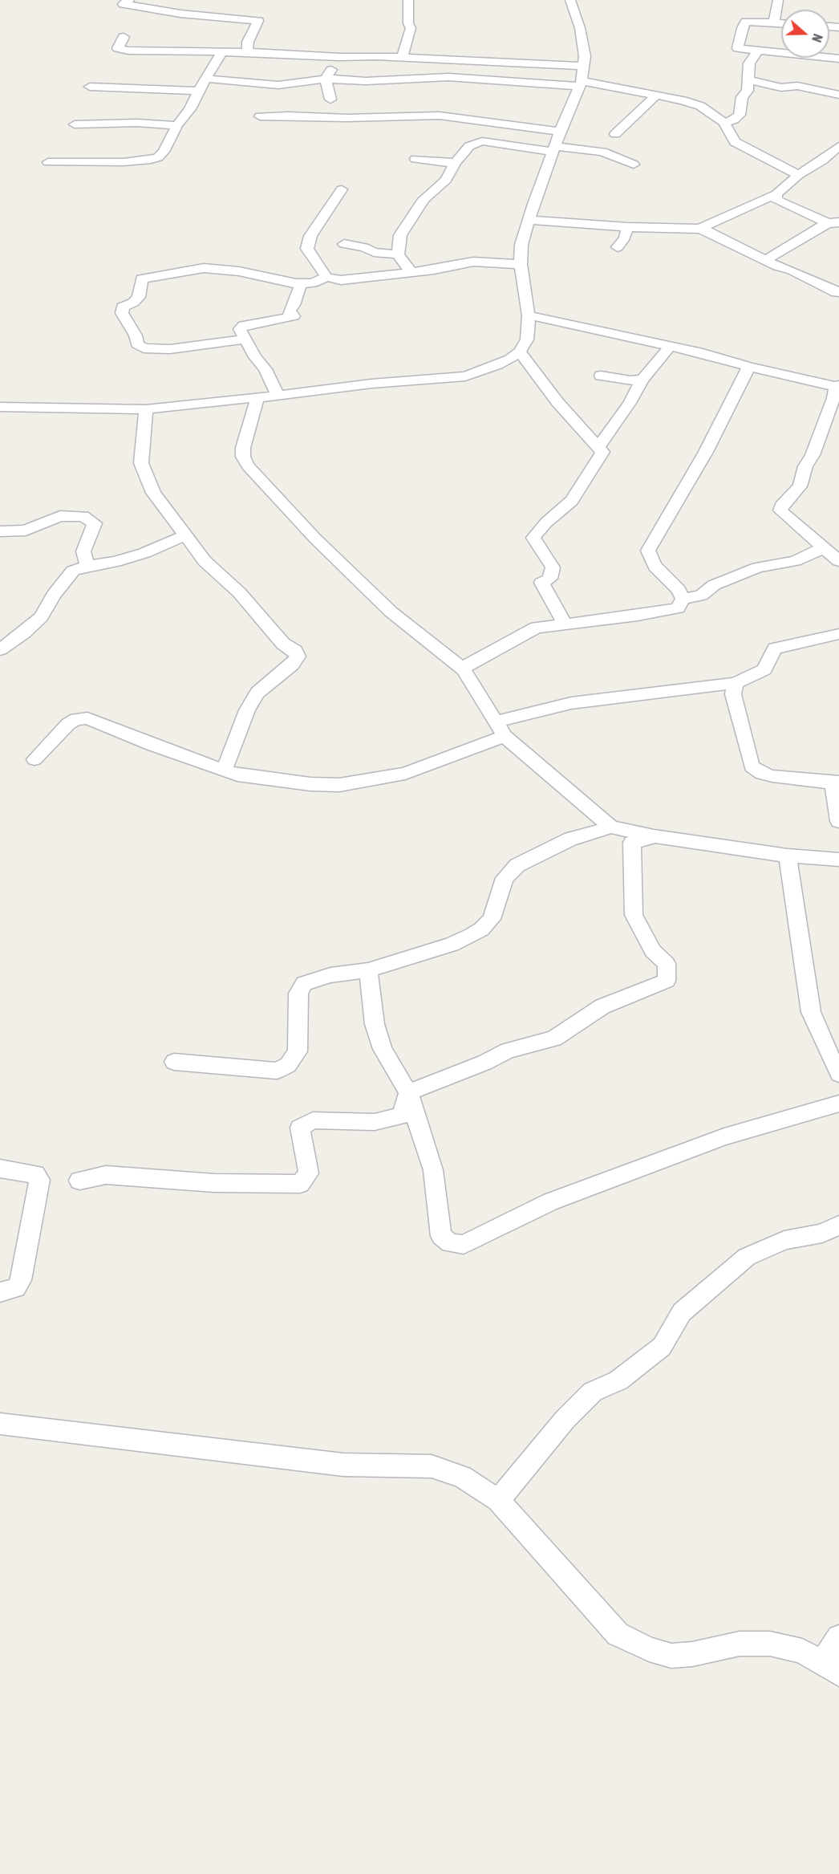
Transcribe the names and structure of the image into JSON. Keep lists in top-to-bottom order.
{
  "north": "right"
}
